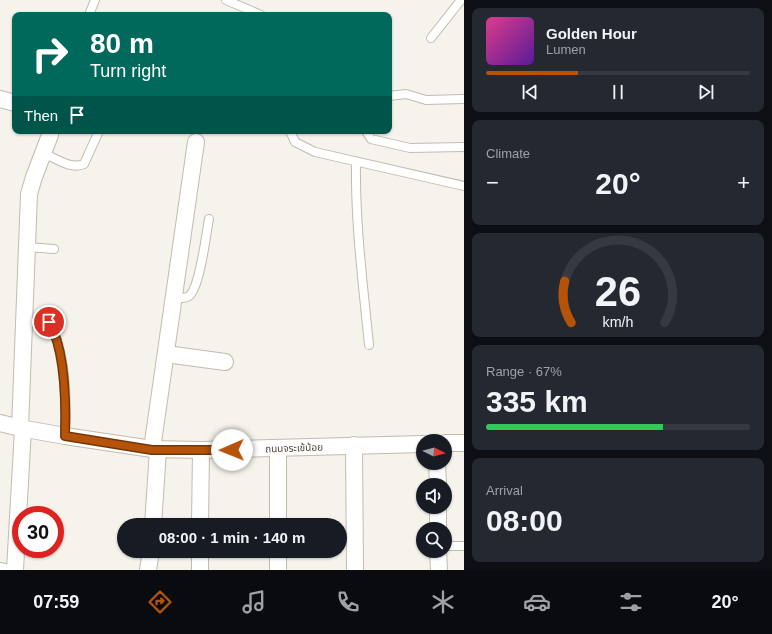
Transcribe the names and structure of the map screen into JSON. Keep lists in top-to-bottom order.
{
  "streets": {
    "street": ["ถนนจระเข้น้อย"]
  },
  "north": "right",
  "page": {
    "turn": ["80 m", "Turn right"],
    "song": ["Golden Hour", "Lumen"],
    "then": "Then",
    "tile": [
      "Climate",
      ["Range · 67%", "335 km"],
      ["Arrival", "08:00"]
    ],
    "heat": ["−", "20°", "+"],
    "limit": "30",
    "trip": "08:00 · 1 min · 140 m",
    "tabs": ["07:59", "20°"],
    "gauge": ["26", "km/h"]
  }
}
